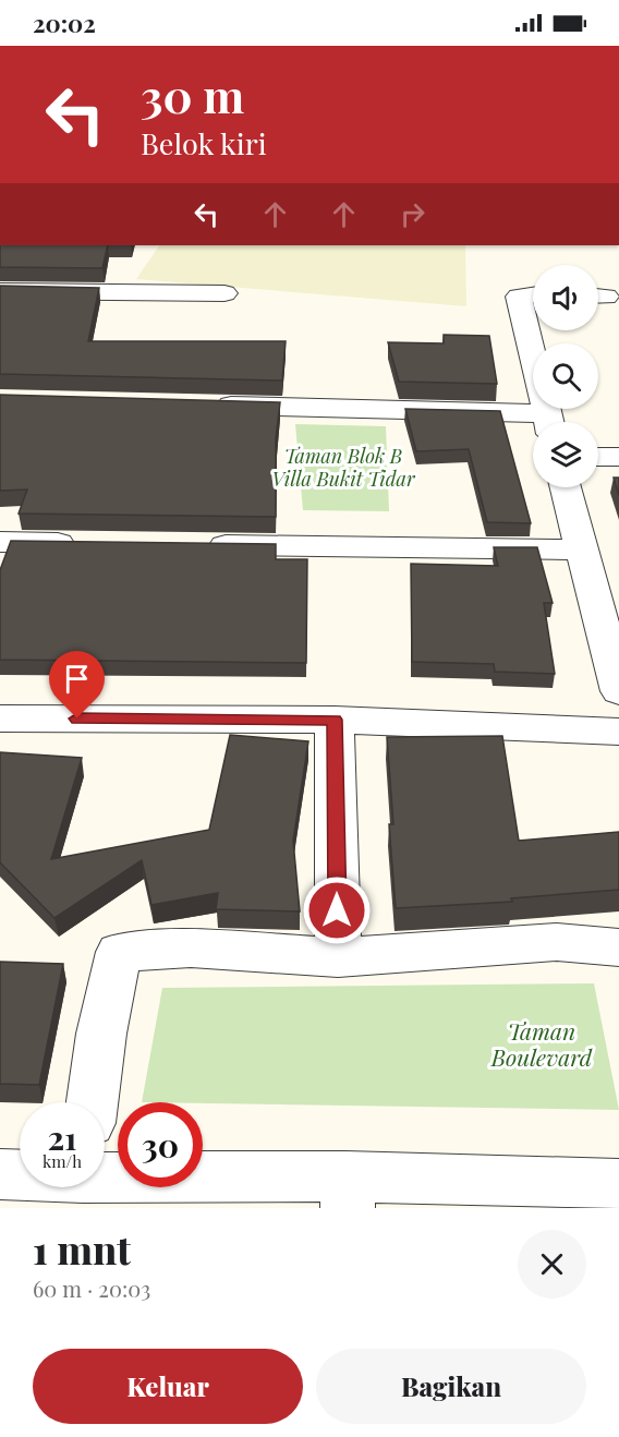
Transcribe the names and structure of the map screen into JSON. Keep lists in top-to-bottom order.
{
  "parks": ["Taman Blok B Villa Bukit Tidar", "Taman Boulevard"],
  "page": {
    "status": "20:02",
    "turn": ["30 m", "Belok kiri"],
    "speed": "21 km/h",
    "limit": "30",
    "heading": ["1 mnt", "60 m · 20:03"],
    "buttons": ["Keluar", "Bagikan"]
  }
}
